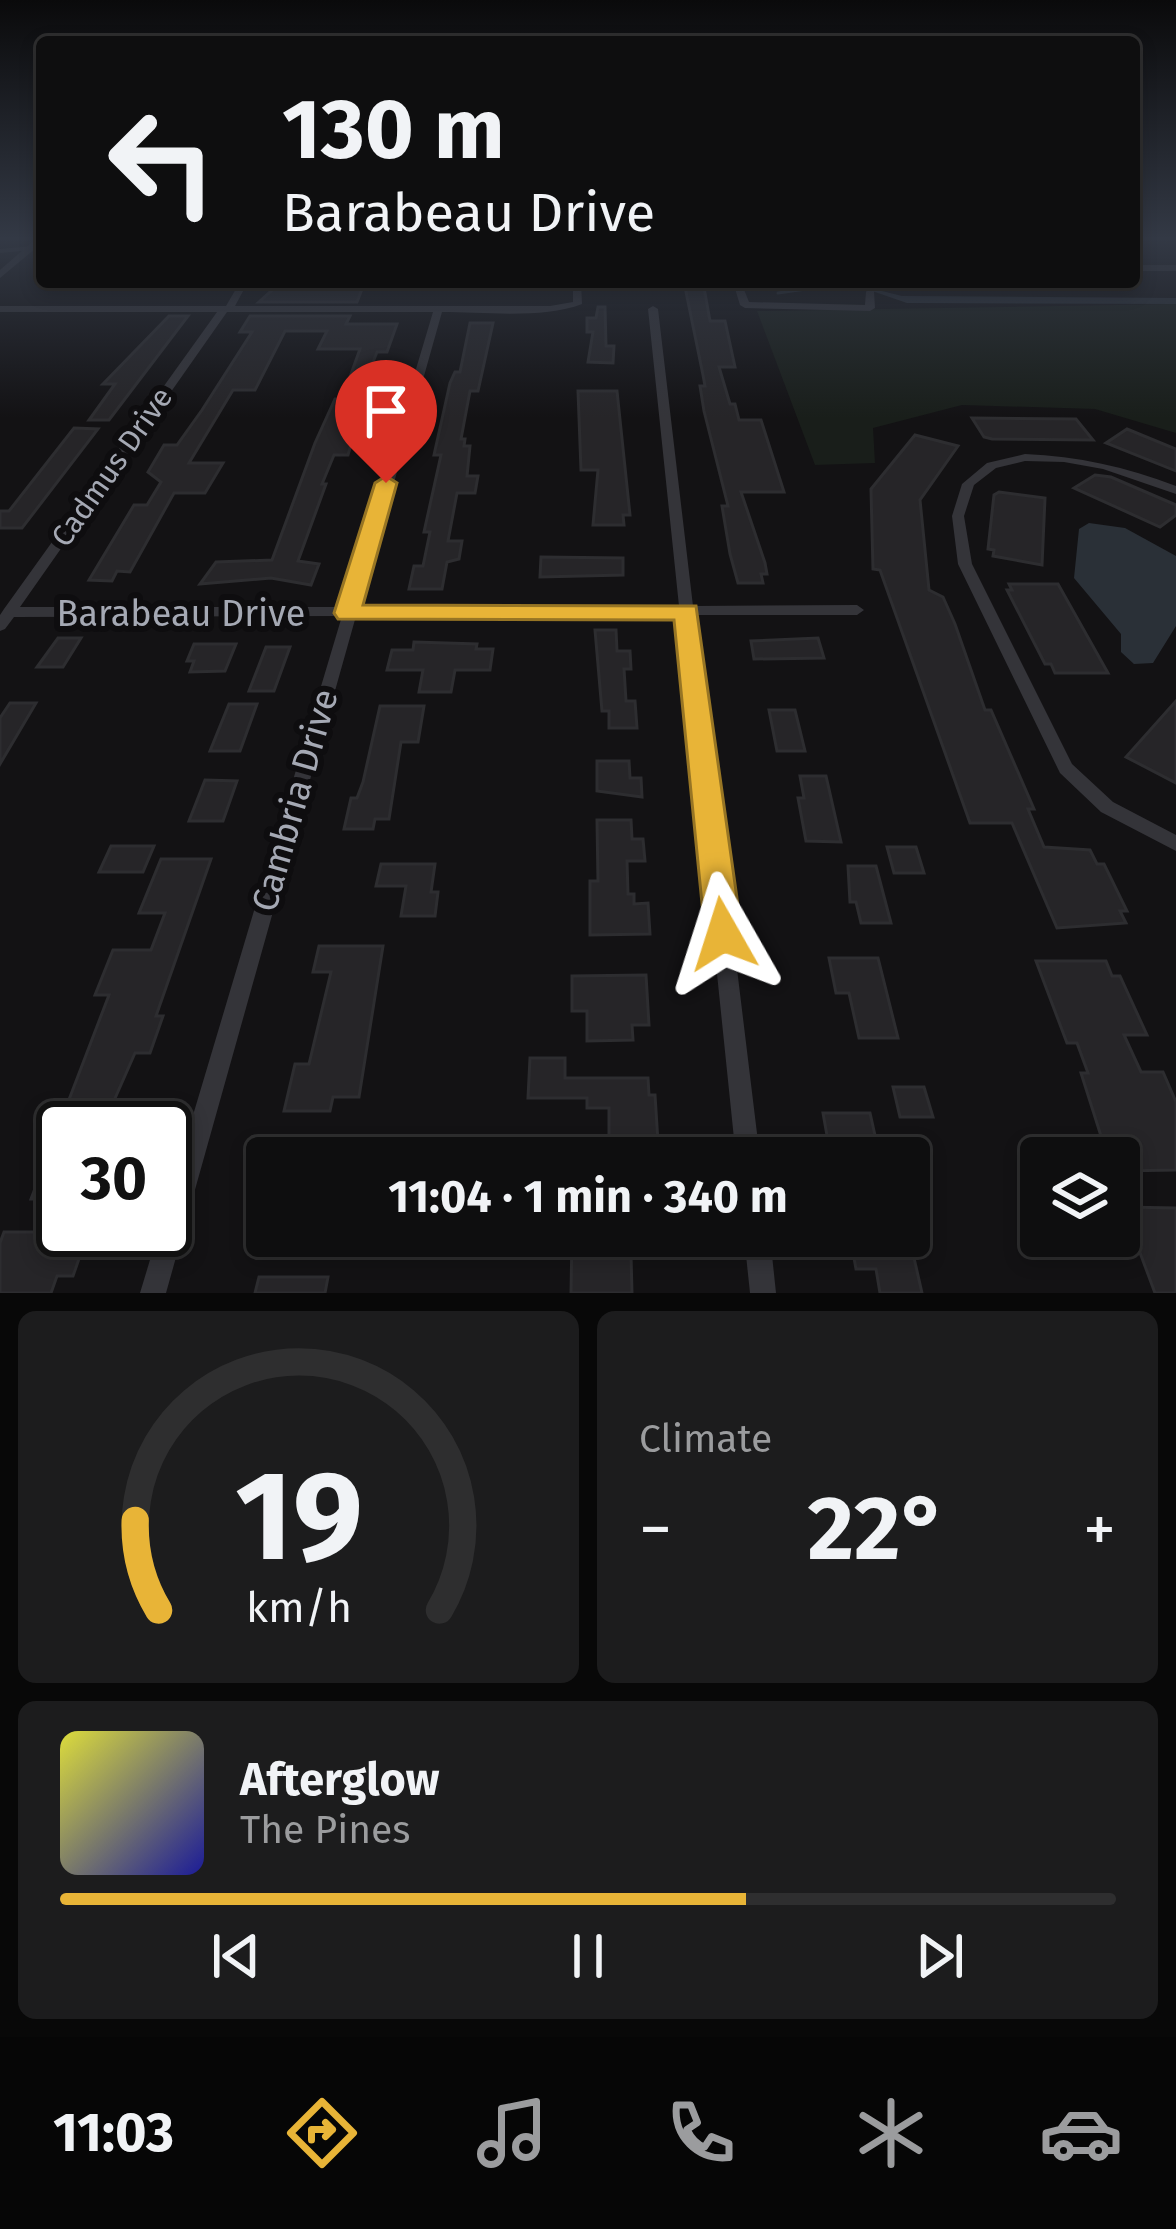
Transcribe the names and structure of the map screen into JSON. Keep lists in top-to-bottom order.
{
  "streets": {
    "street": ["Cadmus Drive", "Barabeau Drive", "Cambria Drive"]
  },
  "crossings": [
    ["Cadmus Drive", "Barabeau Drive"],
    ["Barabeau Drive", "Cambria Drive"]
  ],
  "page": {
    "turn": ["130 m", "Barabeau Drive"],
    "limit": "30",
    "trip": "11:04 · 1 min · 340 m",
    "tile": "Climate",
    "heat": ["−", "22°", "+"],
    "song": ["Afterglow", "The Pines"],
    "tabs": "11:03",
    "gauge": ["19", "km/h"]
  }
}
